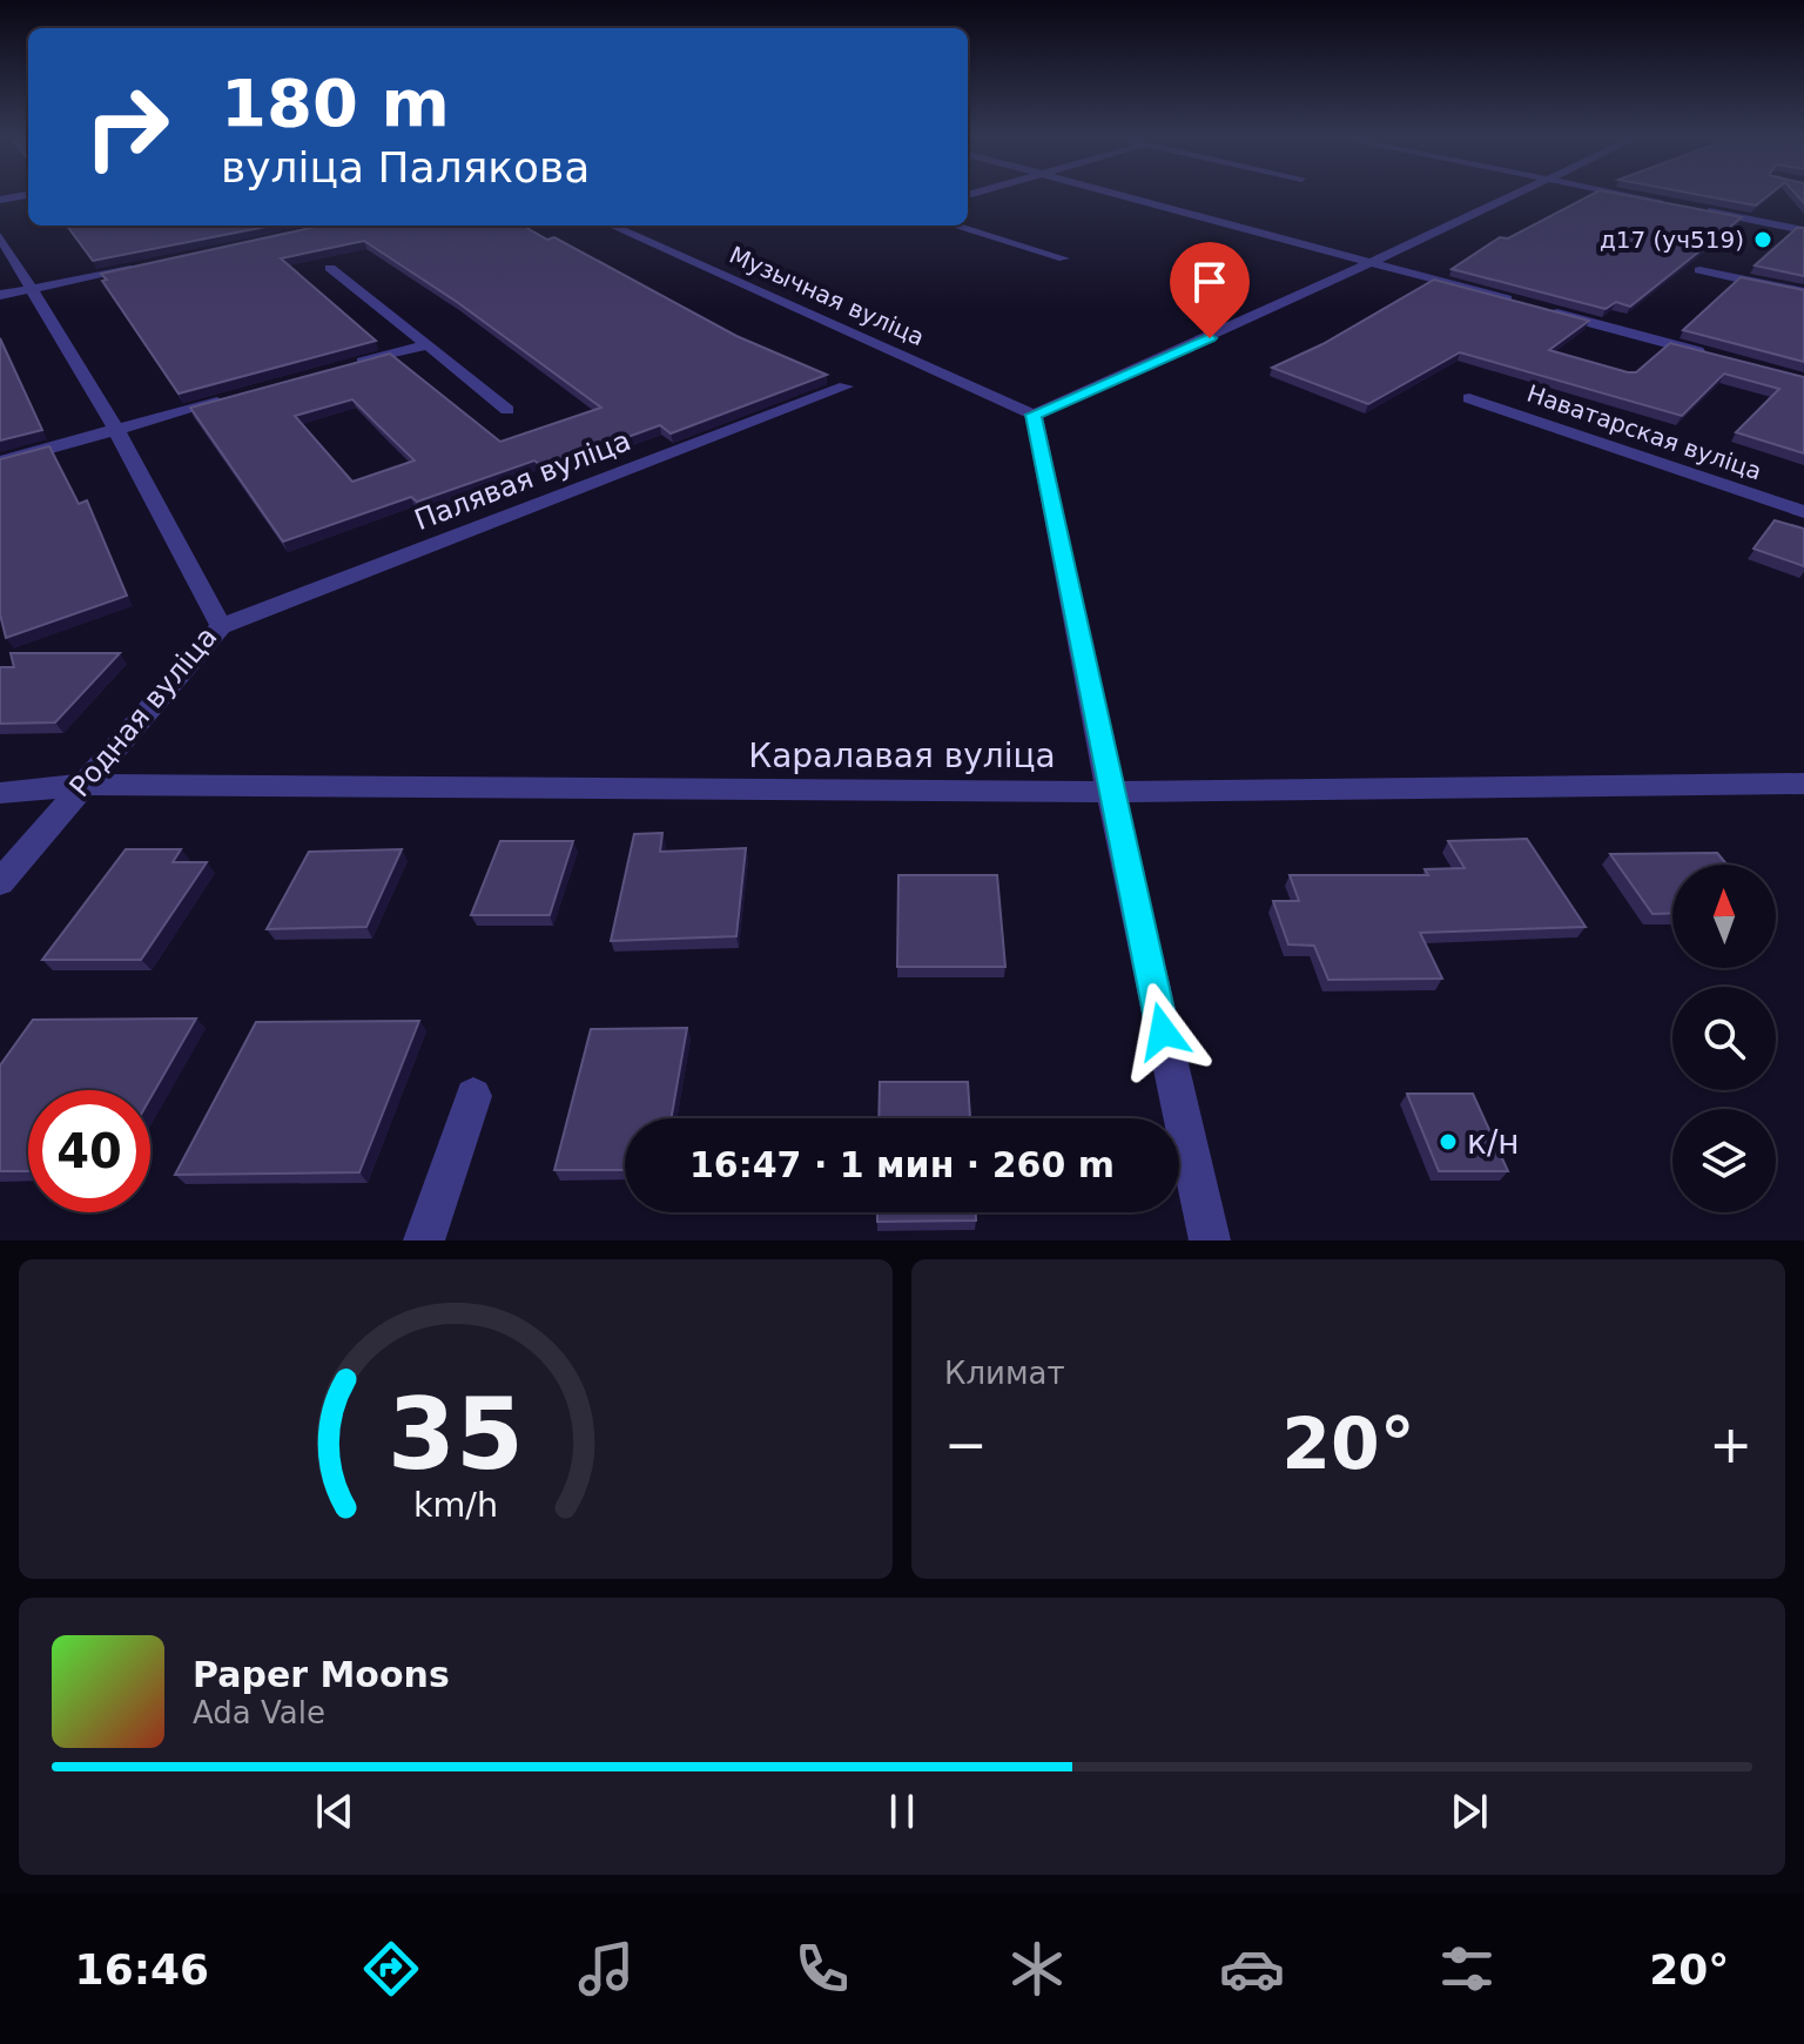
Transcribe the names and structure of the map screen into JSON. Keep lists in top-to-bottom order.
{
  "streets": {
    "street": [
      "Музычная вуліца",
      "Наватарская вуліца",
      "Палявая вуліца",
      "Родная вуліца",
      "Каралавая вуліца"
    ]
  },
  "crossings": [
    ["Палявая вуліца", "Родная вуліца"],
    ["Родная вуліца", "Каралавая вуліца"]
  ],
  "places": ["д17 (уч519)", "к/н"],
  "north": "top",
  "page": {
    "turn": ["180 m", "вуліца Палякова"],
    "limit": "40",
    "trip": "16:47 · 1 мин · 260 m",
    "tile": "Климат",
    "heat": ["−", "20°", "+"],
    "song": ["Paper Moons", "Ada Vale"],
    "tabs": ["16:46", "20°"],
    "gauge": ["35", "km/h"]
  }
}
